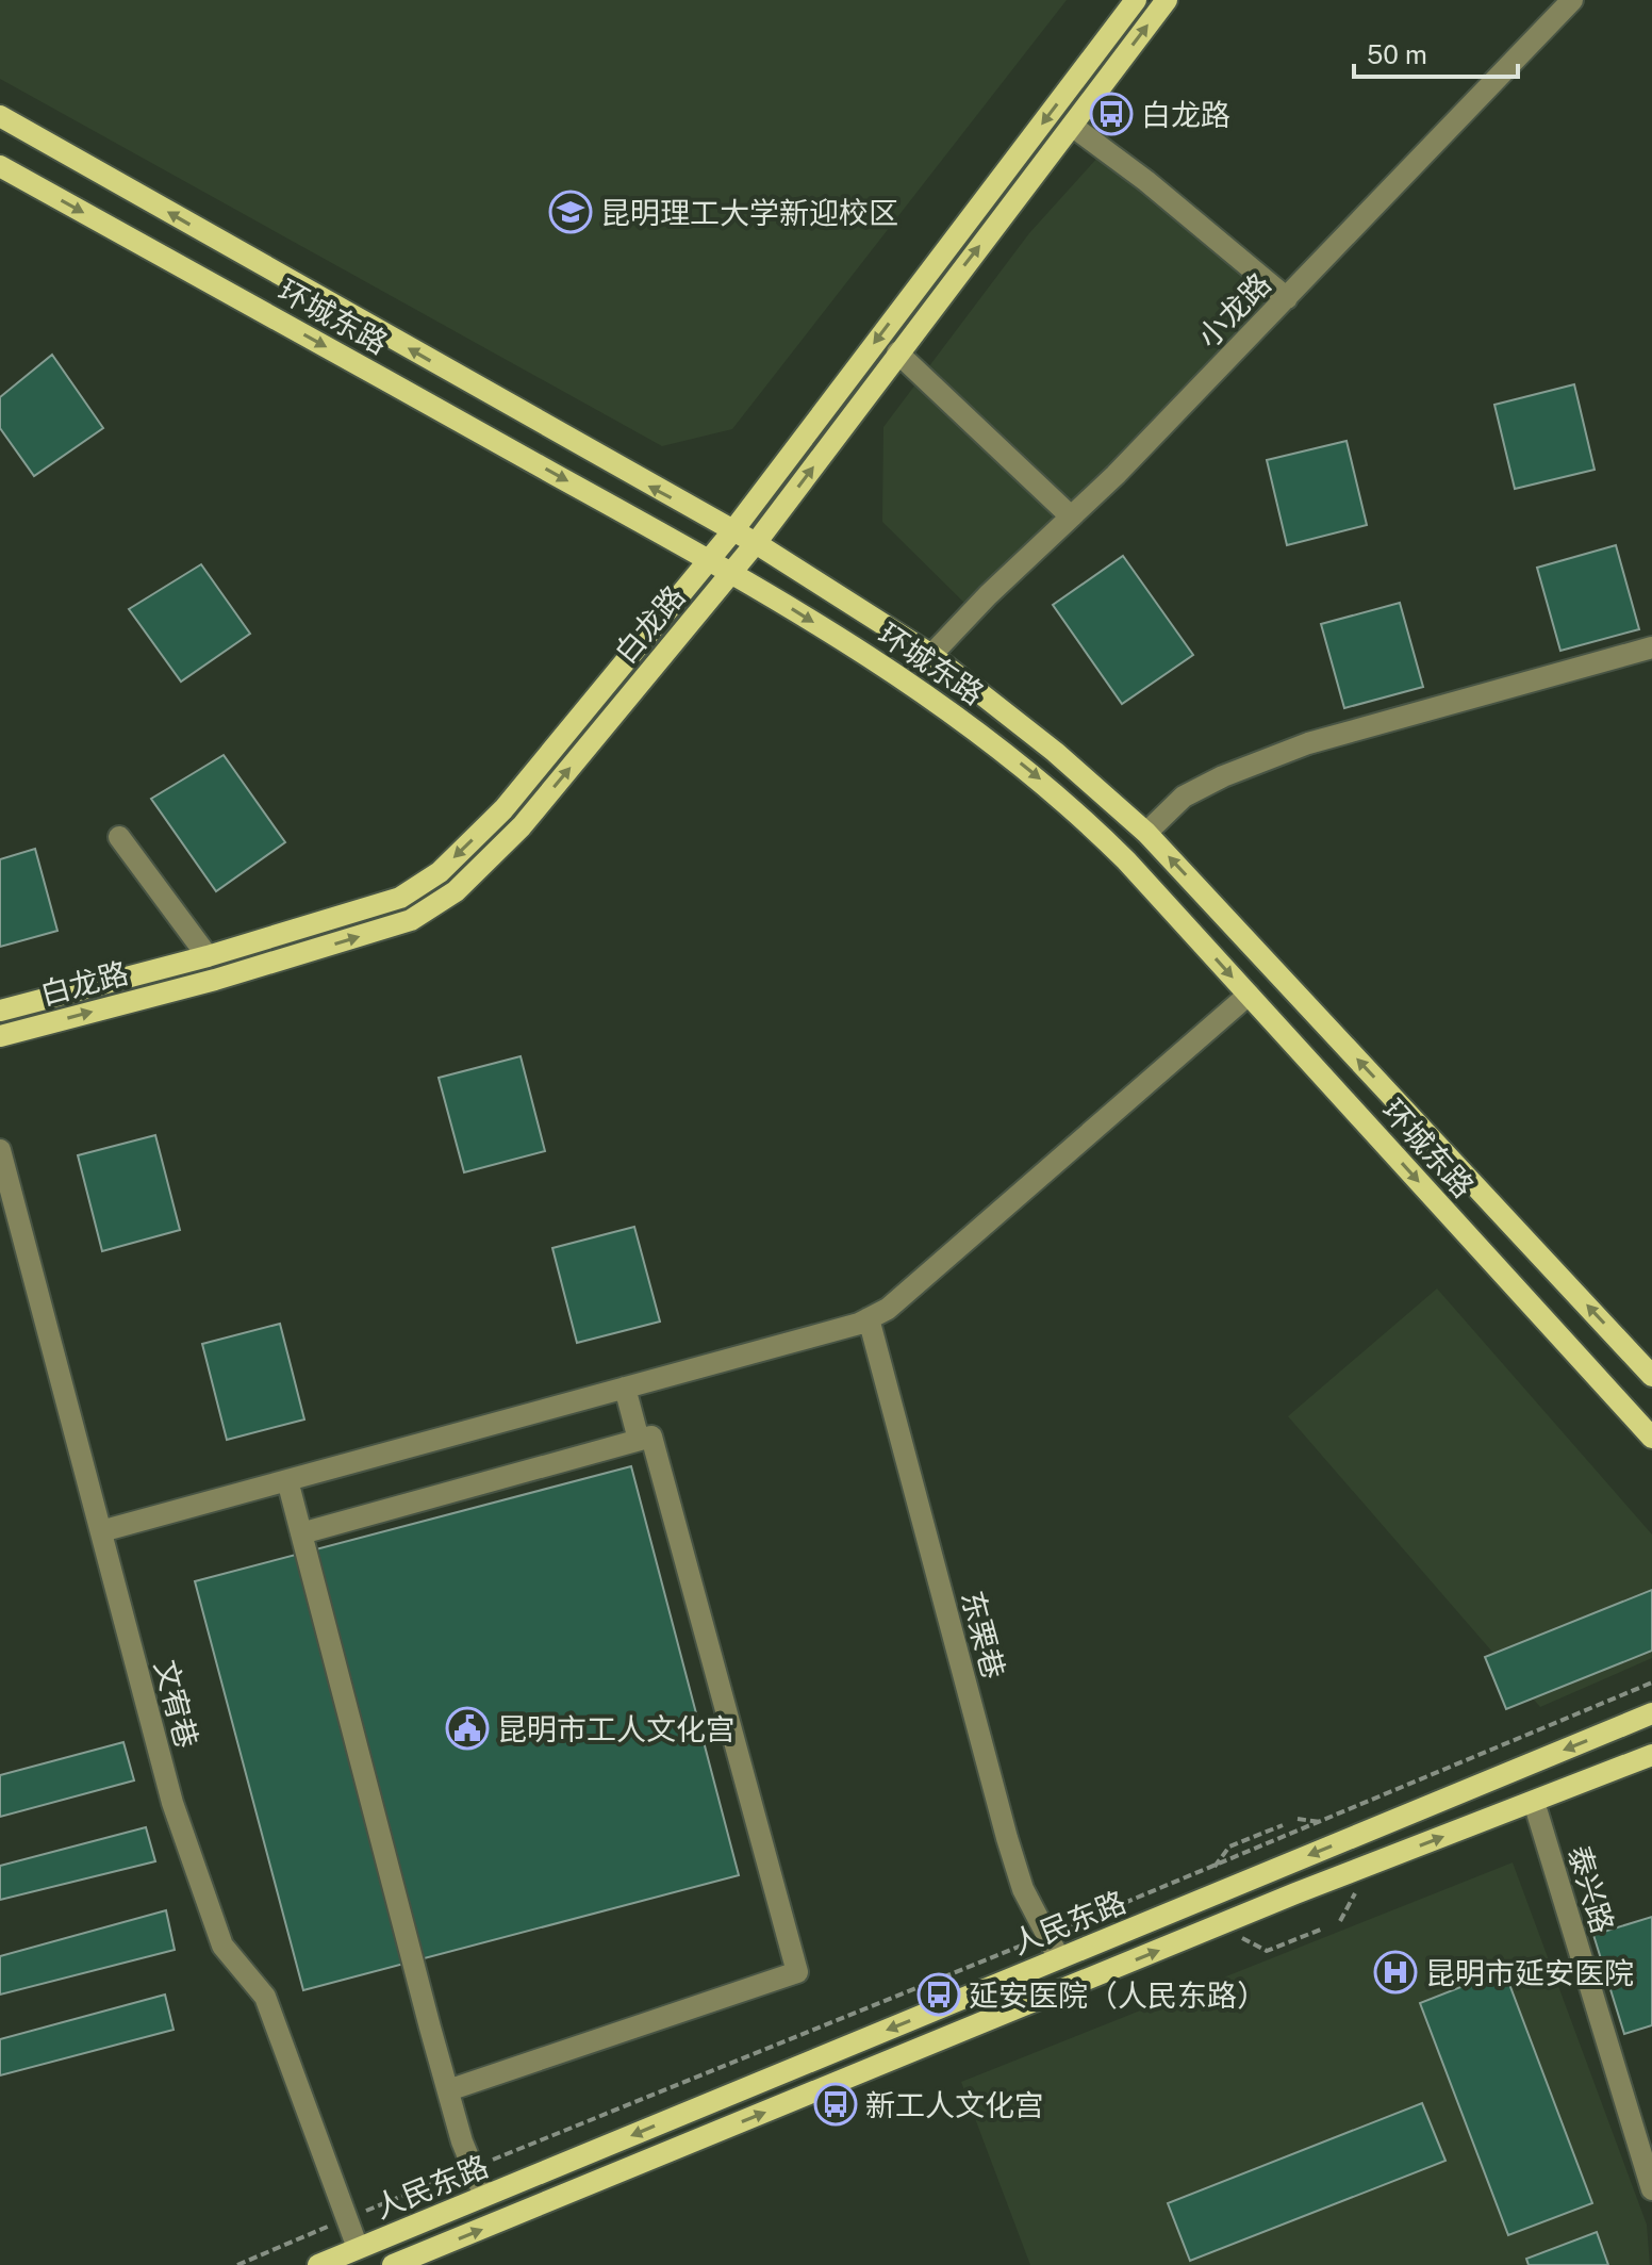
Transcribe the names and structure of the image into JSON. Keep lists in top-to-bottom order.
{
  "streets": {
    "main road": ["环城东路", "白龙路", "人民东路"],
    "street": [
      "小龙路",
      "东栗巷",
      "文宥巷",
      "泰兴路"
    ]
  },
  "crossings": [
    ["小龙路", "环城东路"],
    ["环城东路", "白龙路"],
    ["东栗巷", "人民东路"],
    ["文宥巷", "人民东路"],
    ["泰兴路", "人民东路"]
  ],
  "places": {
    "bus stop": ["白龙路", "延安医院（人民东路）", "新工人文化宫"],
    "school or university": ["昆明理工大学新迎校区"],
    "public building": ["昆明市工人文化宫"],
    "hospital": ["昆明市延安医院"]
  },
  "scale_bar": "50 m"
}
